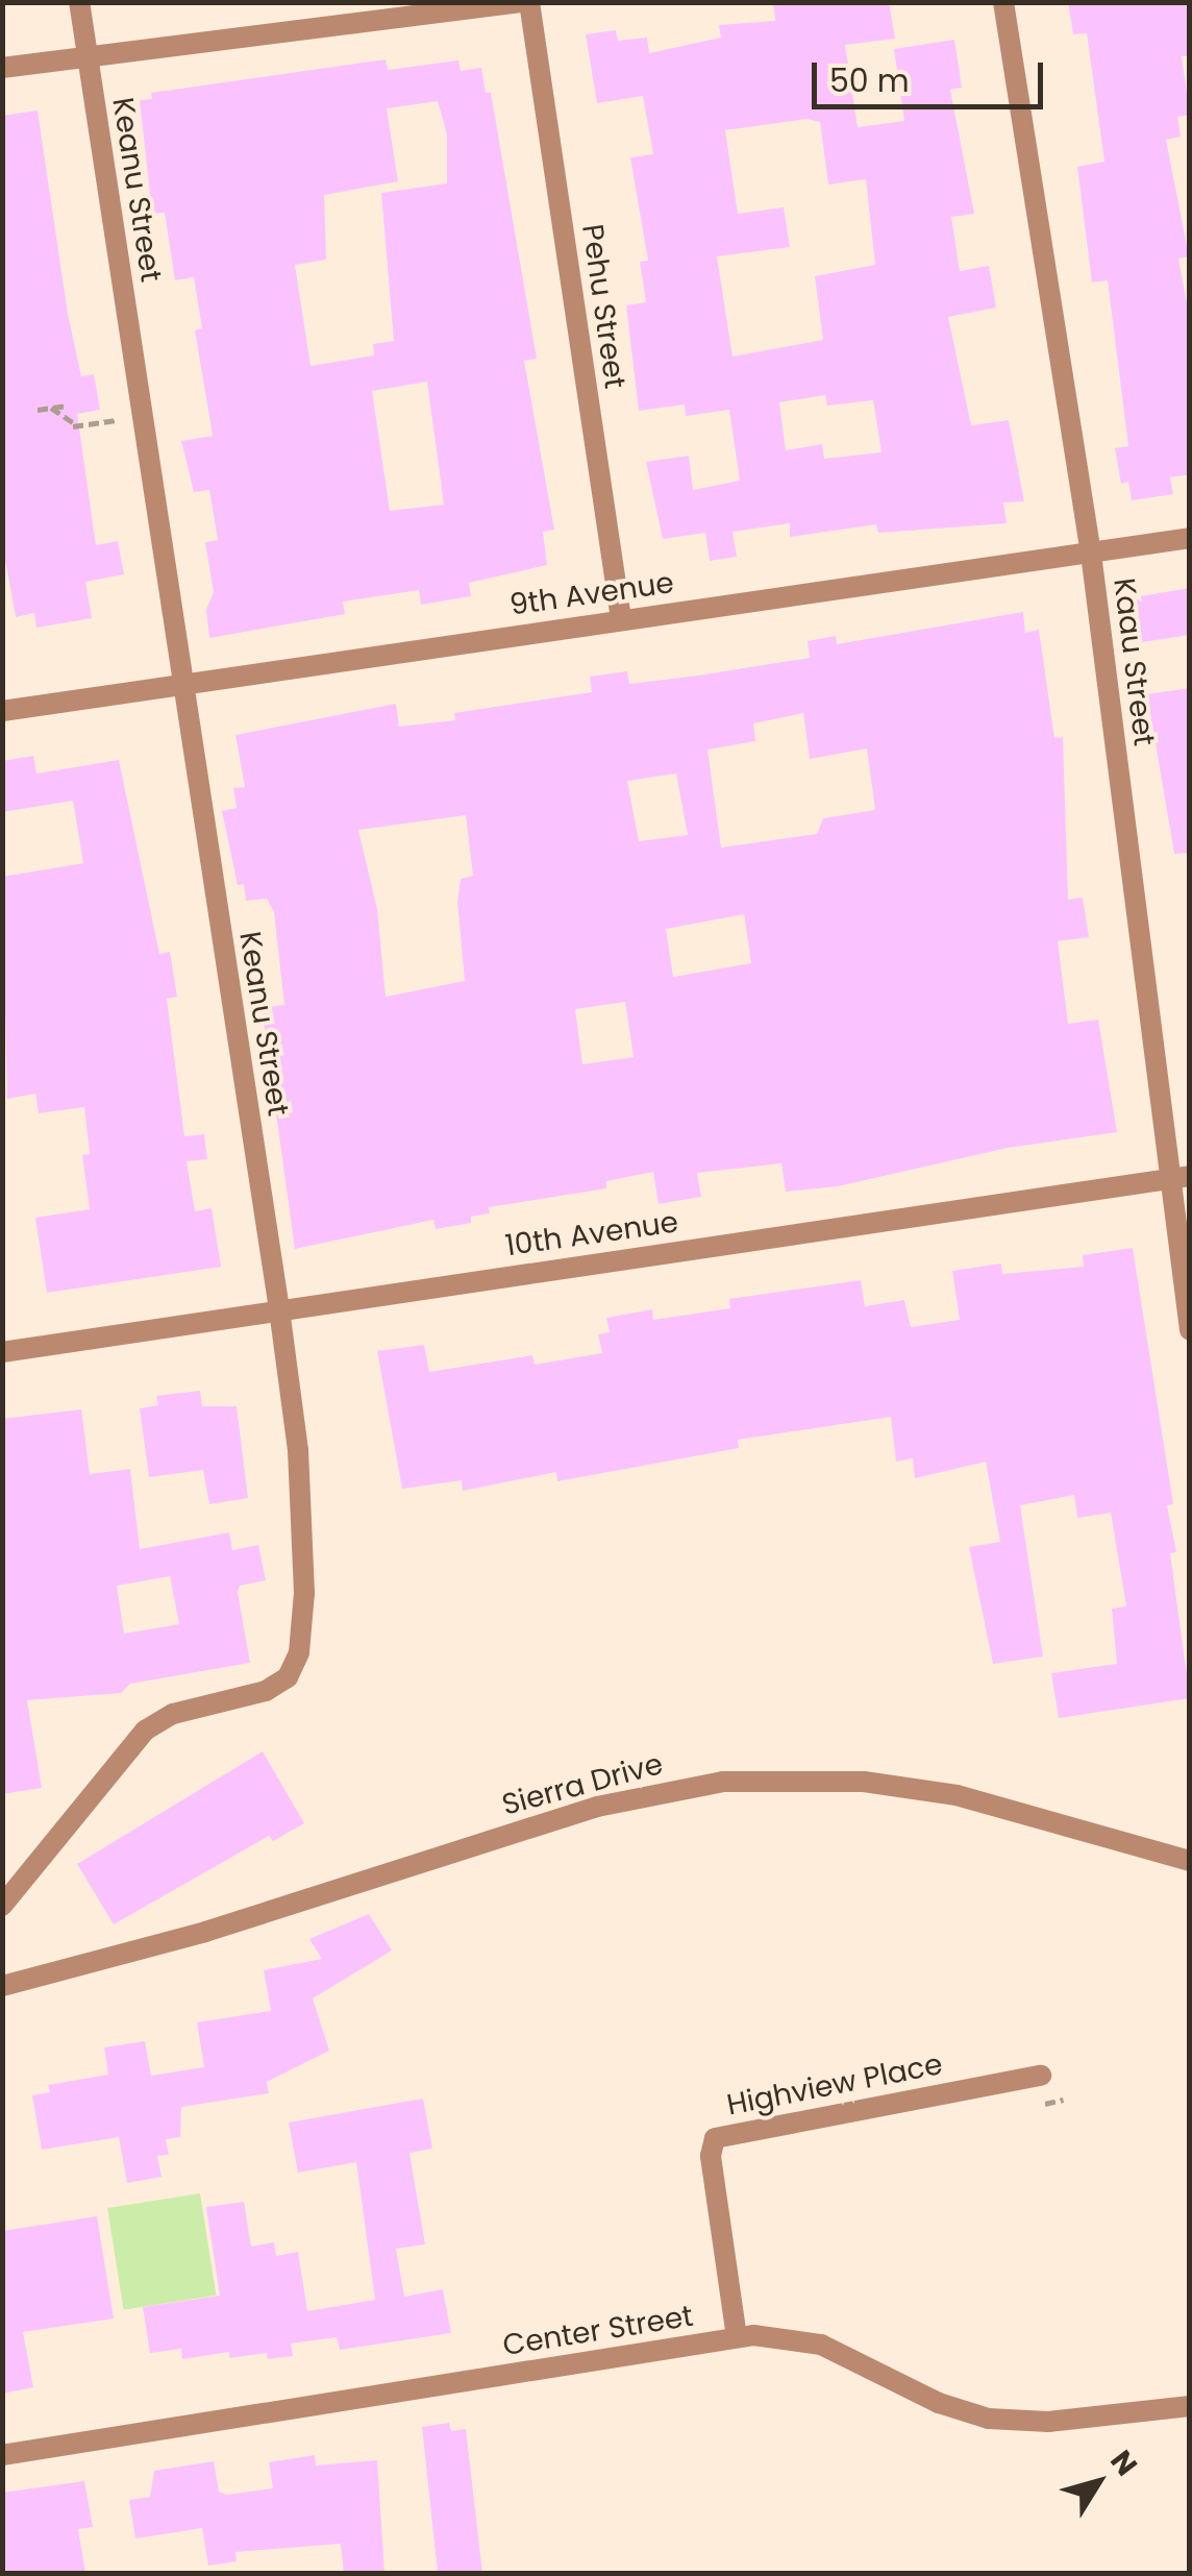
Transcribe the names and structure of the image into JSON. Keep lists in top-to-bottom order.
{
  "streets": {
    "street": [
      "Keanu Street",
      "Pehu Street",
      "9th Avenue",
      "Kaau Street",
      "10th Avenue",
      "Sierra Drive",
      "Highview Place",
      "Center Street"
    ]
  },
  "crossings": [
    ["Keanu Street", "9th Avenue"],
    ["Keanu Street", "10th Avenue"],
    ["Pehu Street", "9th Avenue"],
    ["9th Avenue", "Kaau Street"],
    ["Kaau Street", "10th Avenue"],
    ["Highview Place", "Center Street"]
  ],
  "scale_bar": "50 m",
  "north": "top right"
}
